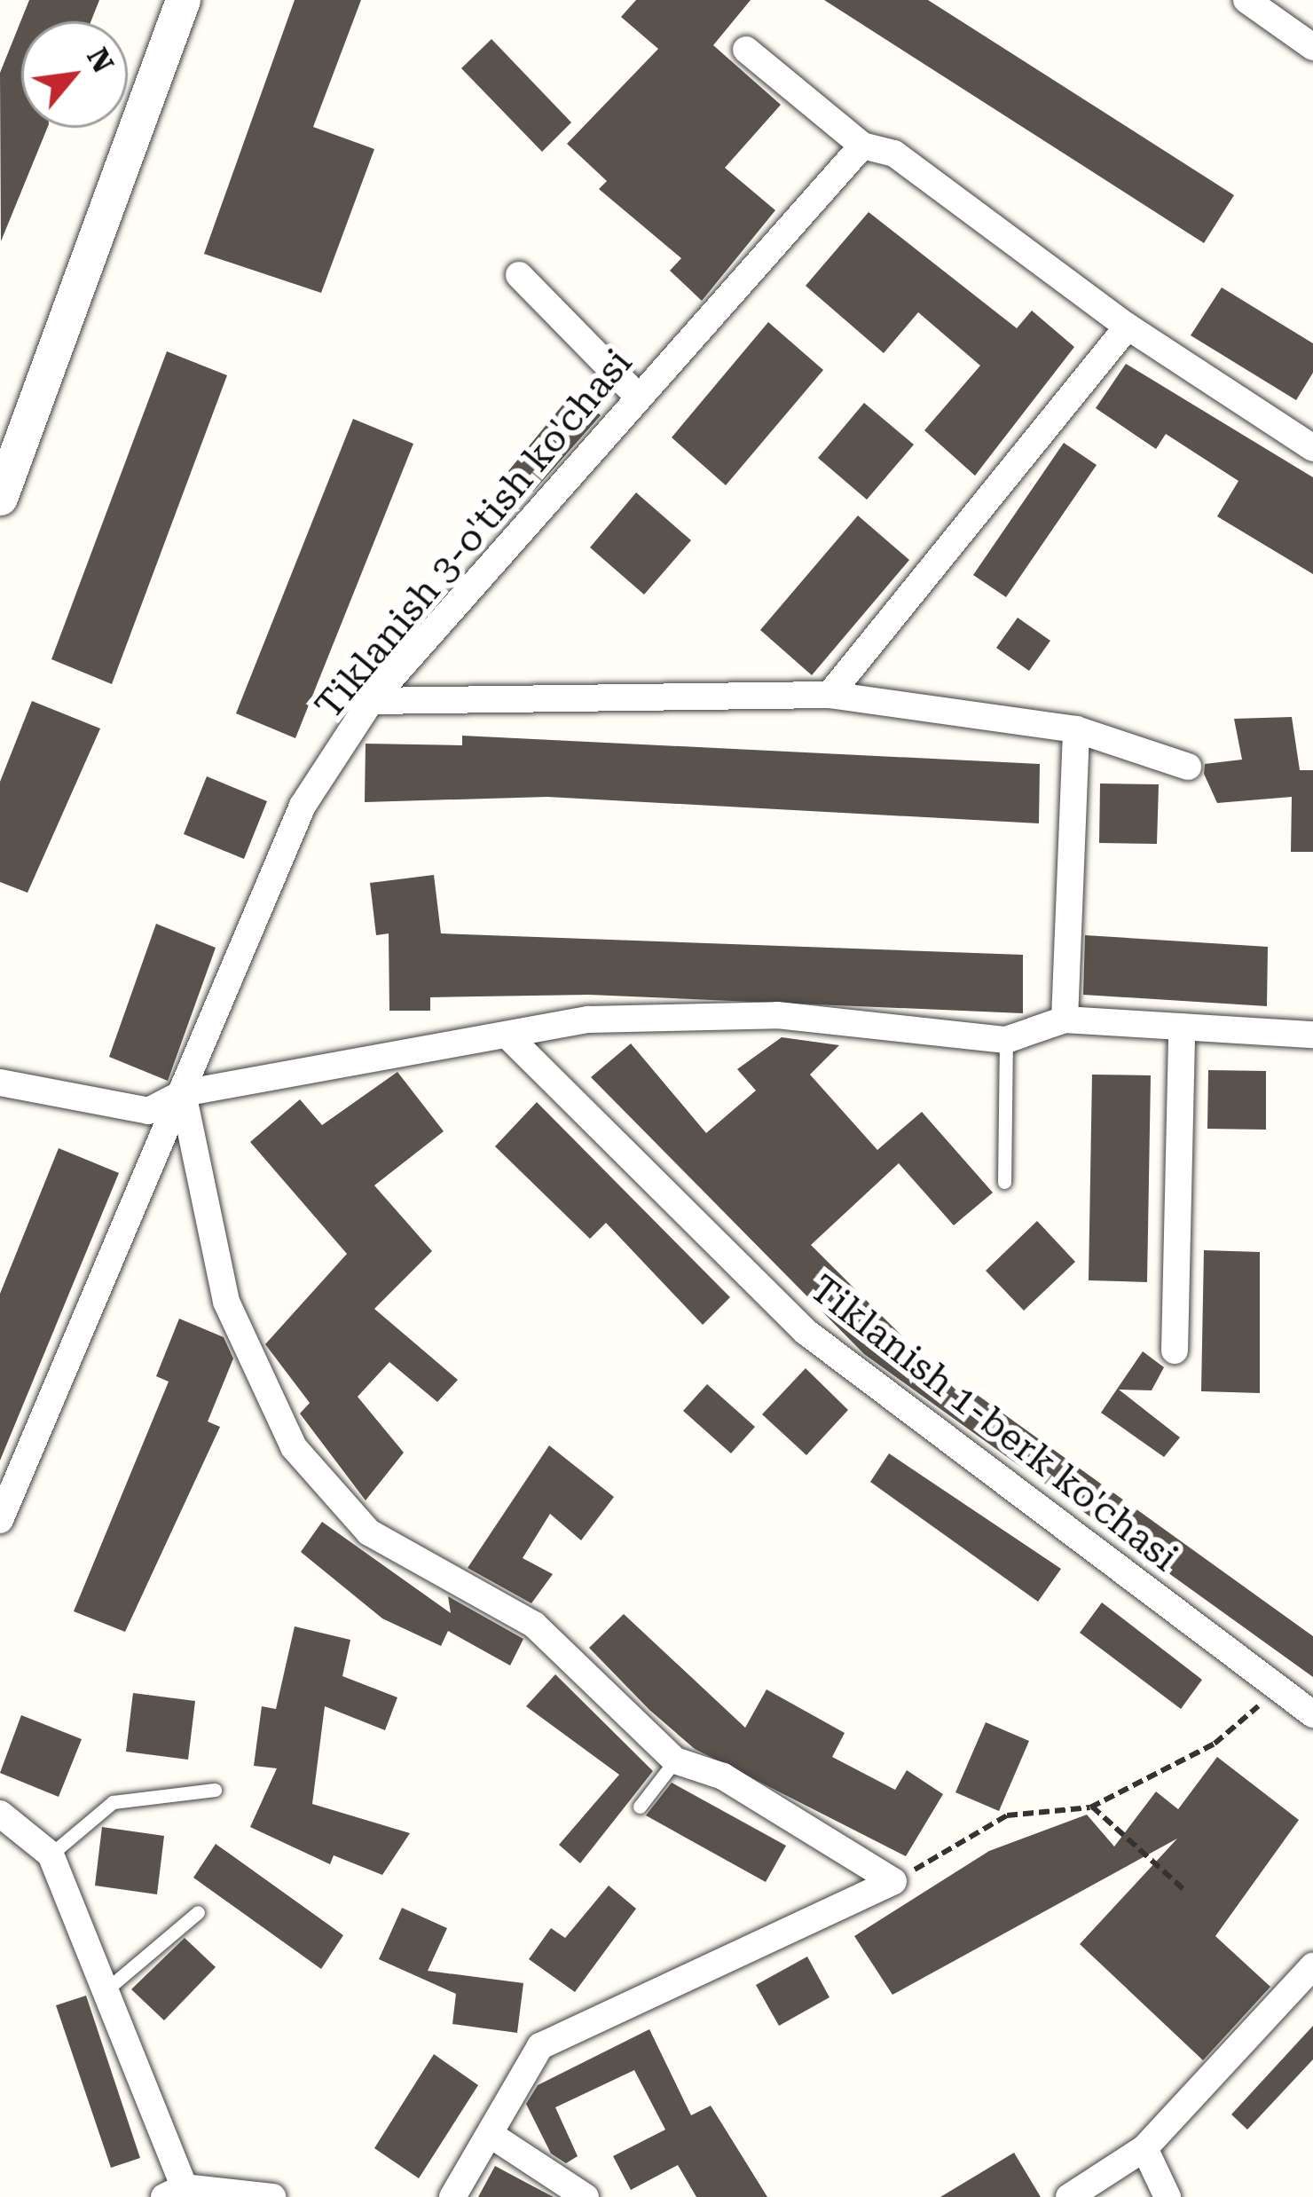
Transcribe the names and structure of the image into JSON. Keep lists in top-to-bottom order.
{
  "streets": {
    "street": ["Tiklanish 3-o'tish ko'chasi", "Tiklanish 1-berk ko'chasi"]
  },
  "north": "top right"
}
